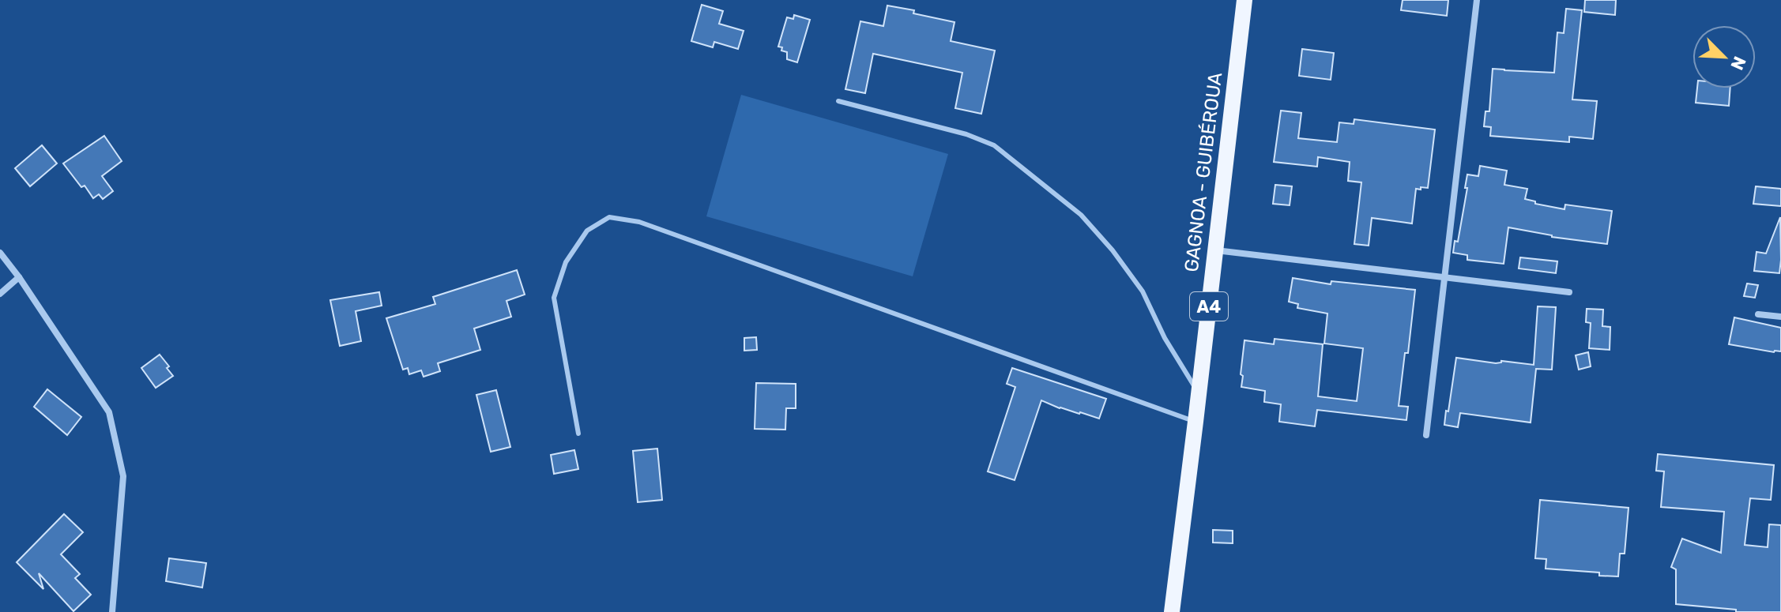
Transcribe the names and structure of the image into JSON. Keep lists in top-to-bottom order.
{
  "streets": {
    "main road": ["GAGNOA - GUIBÉROUA", "A4"]
  },
  "north": "bottom right"
}
